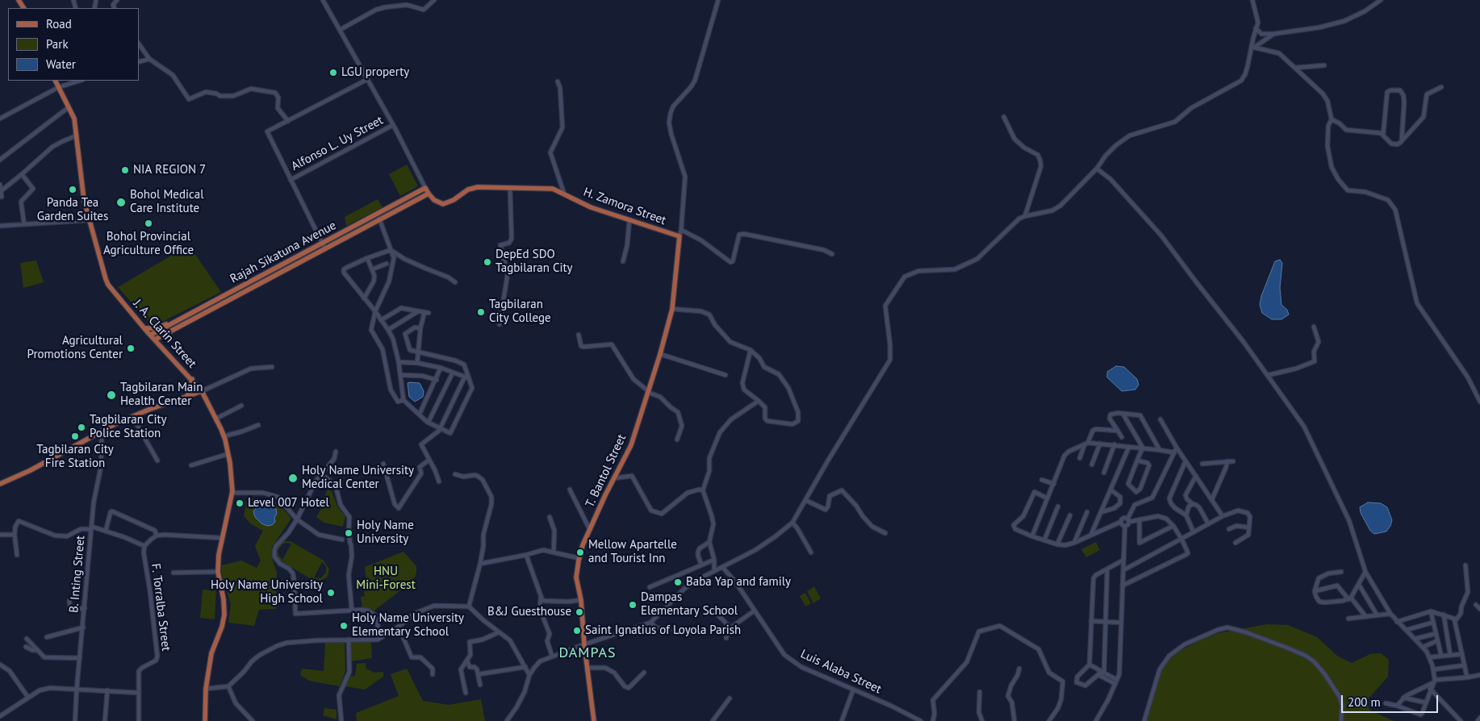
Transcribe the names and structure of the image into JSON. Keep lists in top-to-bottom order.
{
  "streets": {
    "main road": [
      "H. Zamora Street",
      "Rajah Sikatuna Avenue",
      "J. A. Clarin Street",
      "T. Bantol Street"
    ],
    "street": [
      "Alfonso L. Uy Street",
      "B. Inting Street",
      "F. Torralba Street",
      "Luis Alaba Street"
    ]
  },
  "crossings": [
    ["H. Zamora Street", "T. Bantol Street"],
    ["Rajah Sikatuna Avenue", "J. A. Clarin Street"]
  ],
  "districts": ["DAMPAS"],
  "parks": ["HNU Mini-Forest"],
  "places": [
    "LGU property",
    "NIA REGION 7",
    "Panda Tea Garden Suites",
    "Bohol Medical Care Institute",
    "Bohol Provincial Agriculture Office",
    "DepEd SDO Tagbilaran City",
    "Tagbilaran City College",
    "Agricultural Promotions Center",
    "Tagbilaran Main Health Center",
    "Tagbilaran City Police Station",
    "Tagbilaran City Fire Station",
    "Holy Name University Medical Center",
    "Level 007 Hotel",
    "Holy Name University",
    "Mellow Apartelle and Tourist Inn",
    "Baba Yap and family",
    "Holy Name University High School",
    "Dampas Elementary School",
    "B&J Guesthouse",
    "Holy Name University Elementary School",
    "Saint Ignatius of Loyola Parish"
  ],
  "legend": ["Road", "Park", "Water"],
  "scale_bar": "200 m"
}
